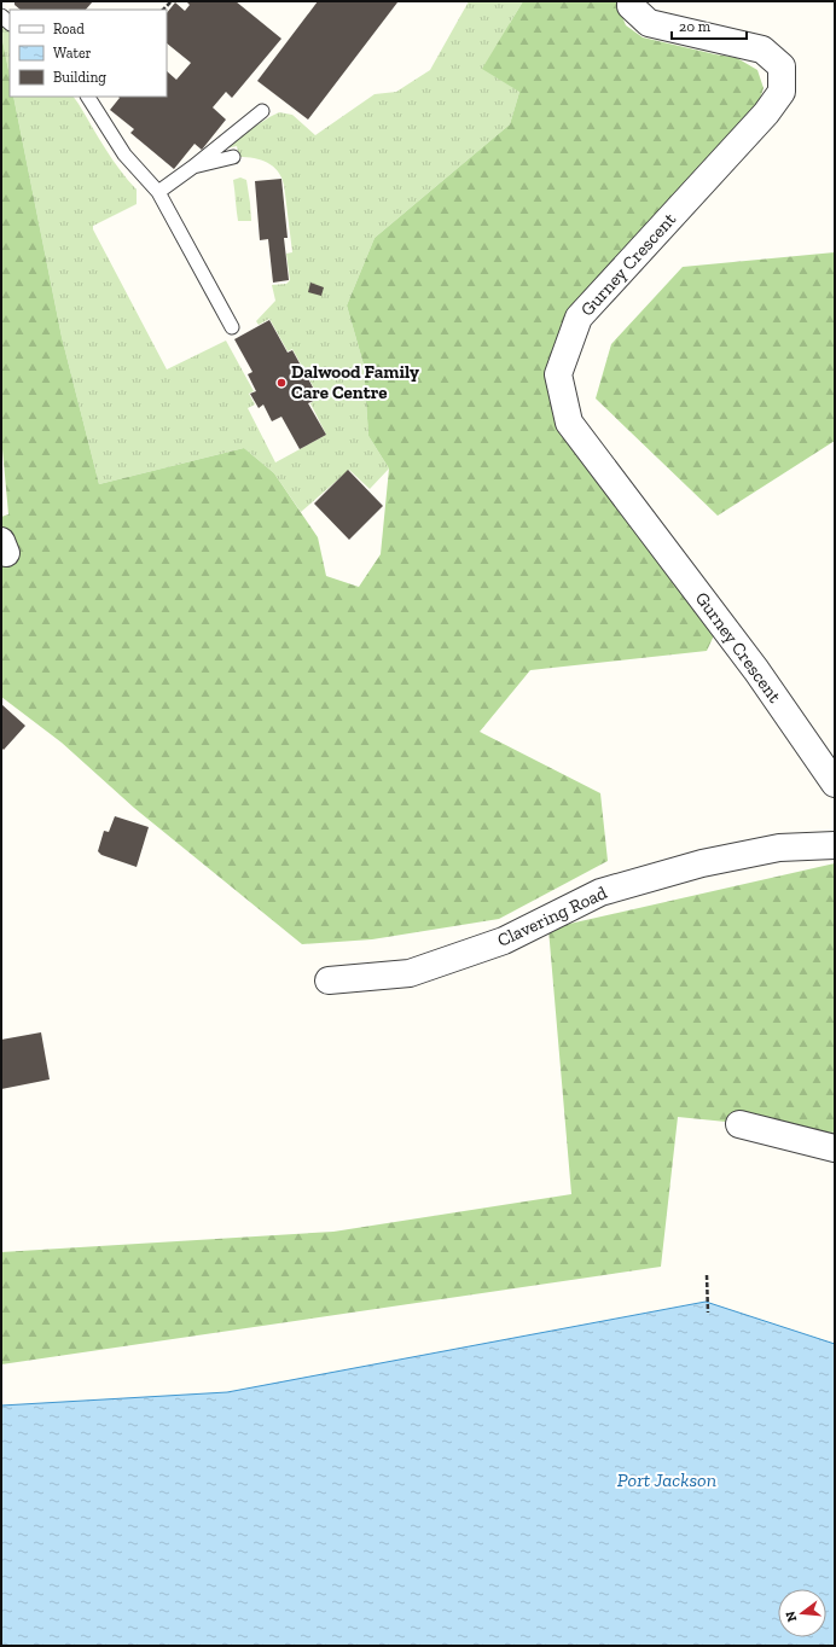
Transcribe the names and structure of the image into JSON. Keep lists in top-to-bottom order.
{
  "streets": {
    "street": ["Gurney Crescent", "Clavering Road"]
  },
  "water": ["Port Jackson"],
  "places": ["Dalwood Family Care Centre"],
  "legend": ["Road", "Water", "Building"],
  "scale_bar": "20 m",
  "north": "left"
}
